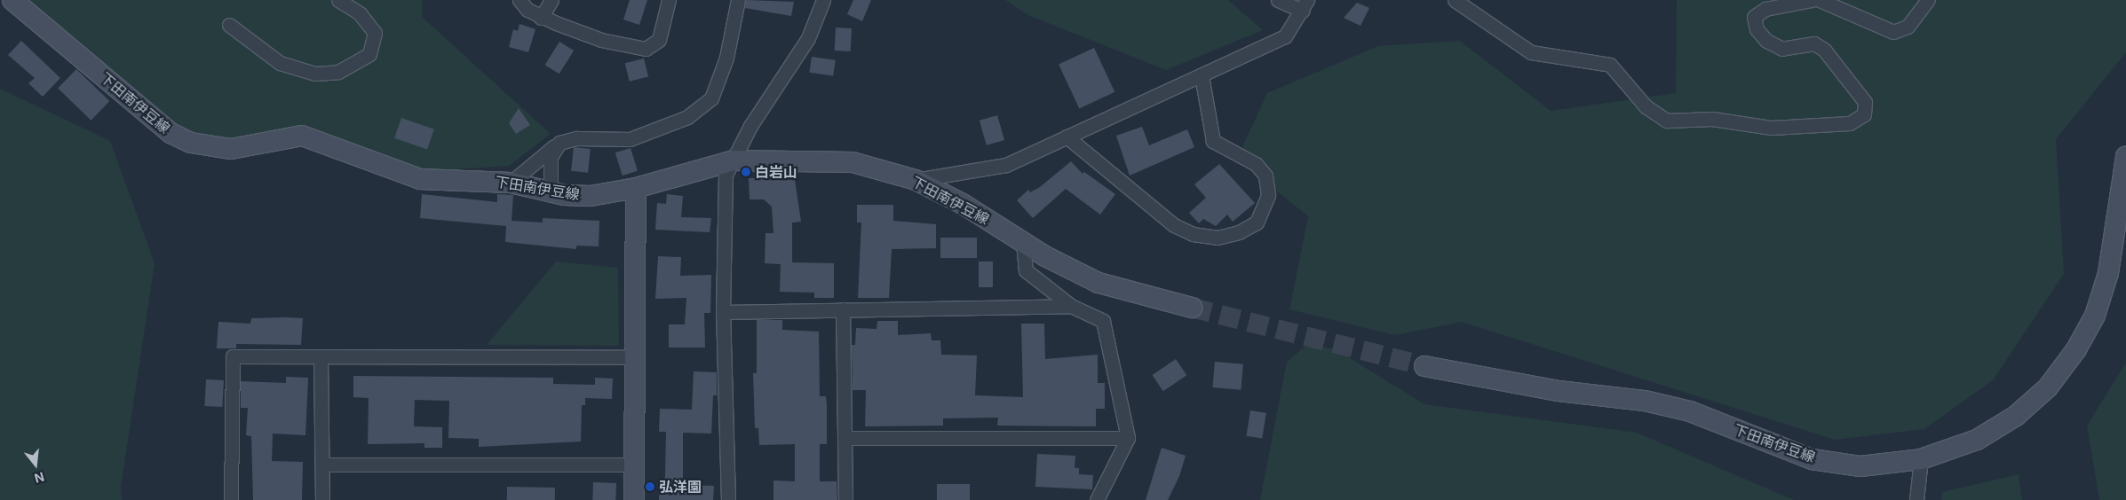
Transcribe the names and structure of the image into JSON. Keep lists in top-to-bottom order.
{
  "streets": {
    "main road": ["下田南伊豆線"]
  },
  "places": ["白岩山", "弘洋園"],
  "north": "bottom"
}
